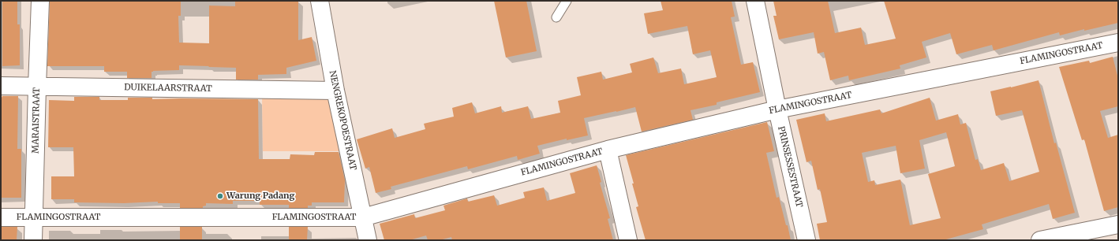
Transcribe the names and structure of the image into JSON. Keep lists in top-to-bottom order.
{
  "streets": {
    "street": [
      "FLAMINGOSTRAAT",
      "DUIKELAARSTRAAT",
      "MARAISTRAAT",
      "NENGREKOPOESTRAAT",
      "PRINSESSESTRAAT"
    ]
  },
  "crossings": [
    ["FLAMINGOSTRAAT", "MARAISTRAAT"],
    ["FLAMINGOSTRAAT", "NENGREKOPOESTRAAT"],
    ["FLAMINGOSTRAAT", "PRINSESSESTRAAT"],
    ["DUIKELAARSTRAAT", "MARAISTRAAT"],
    ["DUIKELAARSTRAAT", "NENGREKOPOESTRAAT"]
  ],
  "places": ["Warung Padang"]
}
